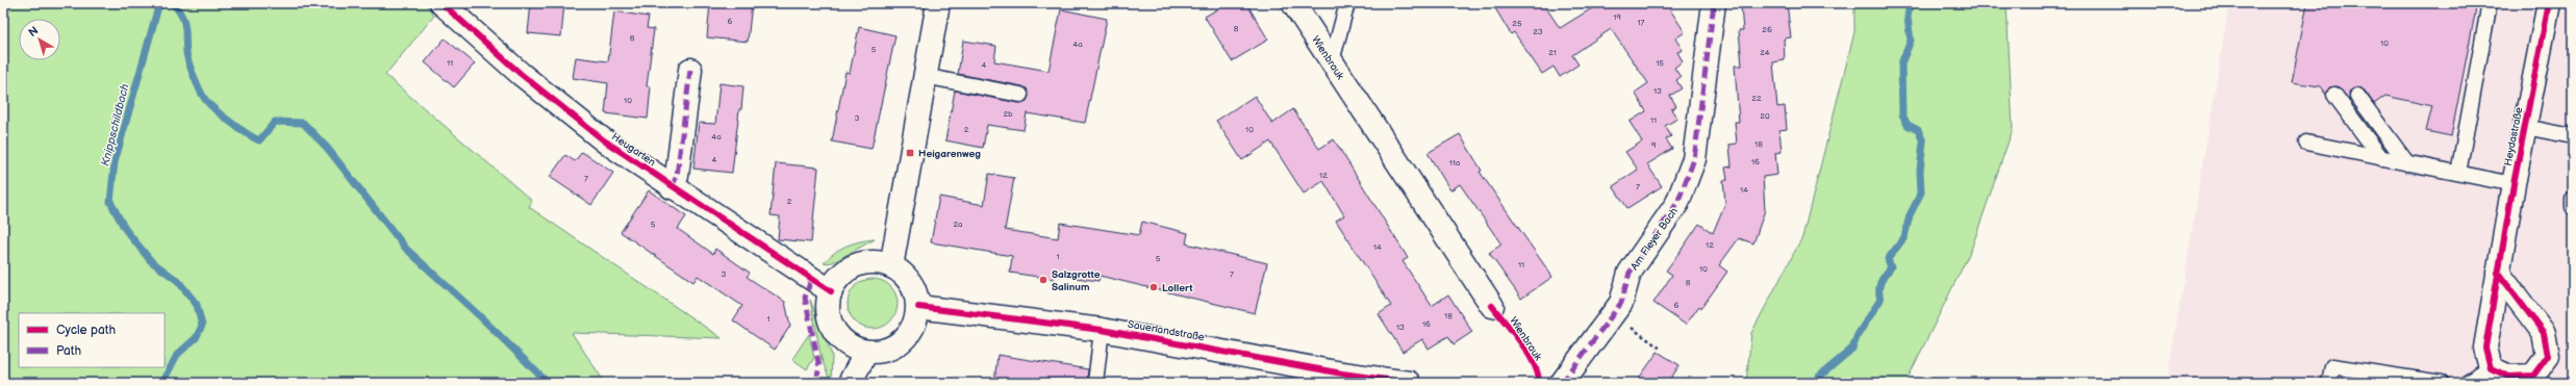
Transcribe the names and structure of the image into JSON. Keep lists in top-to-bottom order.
{
  "streets": {
    "street": [
      "Wienbrauk",
      "Heydastraße",
      "Heugarten",
      "Am Fleyer Bach",
      "Sauerlandstraße"
    ]
  },
  "crossings": [
    ["Heugarten", "Sauerlandstraße"]
  ],
  "water": ["Knippschildbach"],
  "places": {
    "transit": ["Heigarenweg"],
    "other": ["Salzgrotte Salinum", "Lollert"]
  },
  "house_numbers": [
    "19",
    "6",
    "17",
    "25",
    "8",
    "26",
    "23",
    "8",
    "10",
    "4a",
    "5",
    "21",
    "24",
    "11",
    "15",
    "4",
    "13",
    "22",
    "10",
    "2b",
    "20",
    "3",
    "11",
    "2",
    "10",
    "4a",
    "18",
    "9",
    "4",
    "16",
    "11a",
    "12",
    "7",
    "7",
    "14",
    "2",
    "5",
    "2a",
    "12",
    "14",
    "1",
    "5",
    "11",
    "10",
    "3",
    "7",
    "8",
    "6",
    "18",
    "1",
    "16",
    "13"
  ],
  "legend": ["Cycle path", "Path"],
  "north": "top left"
}
